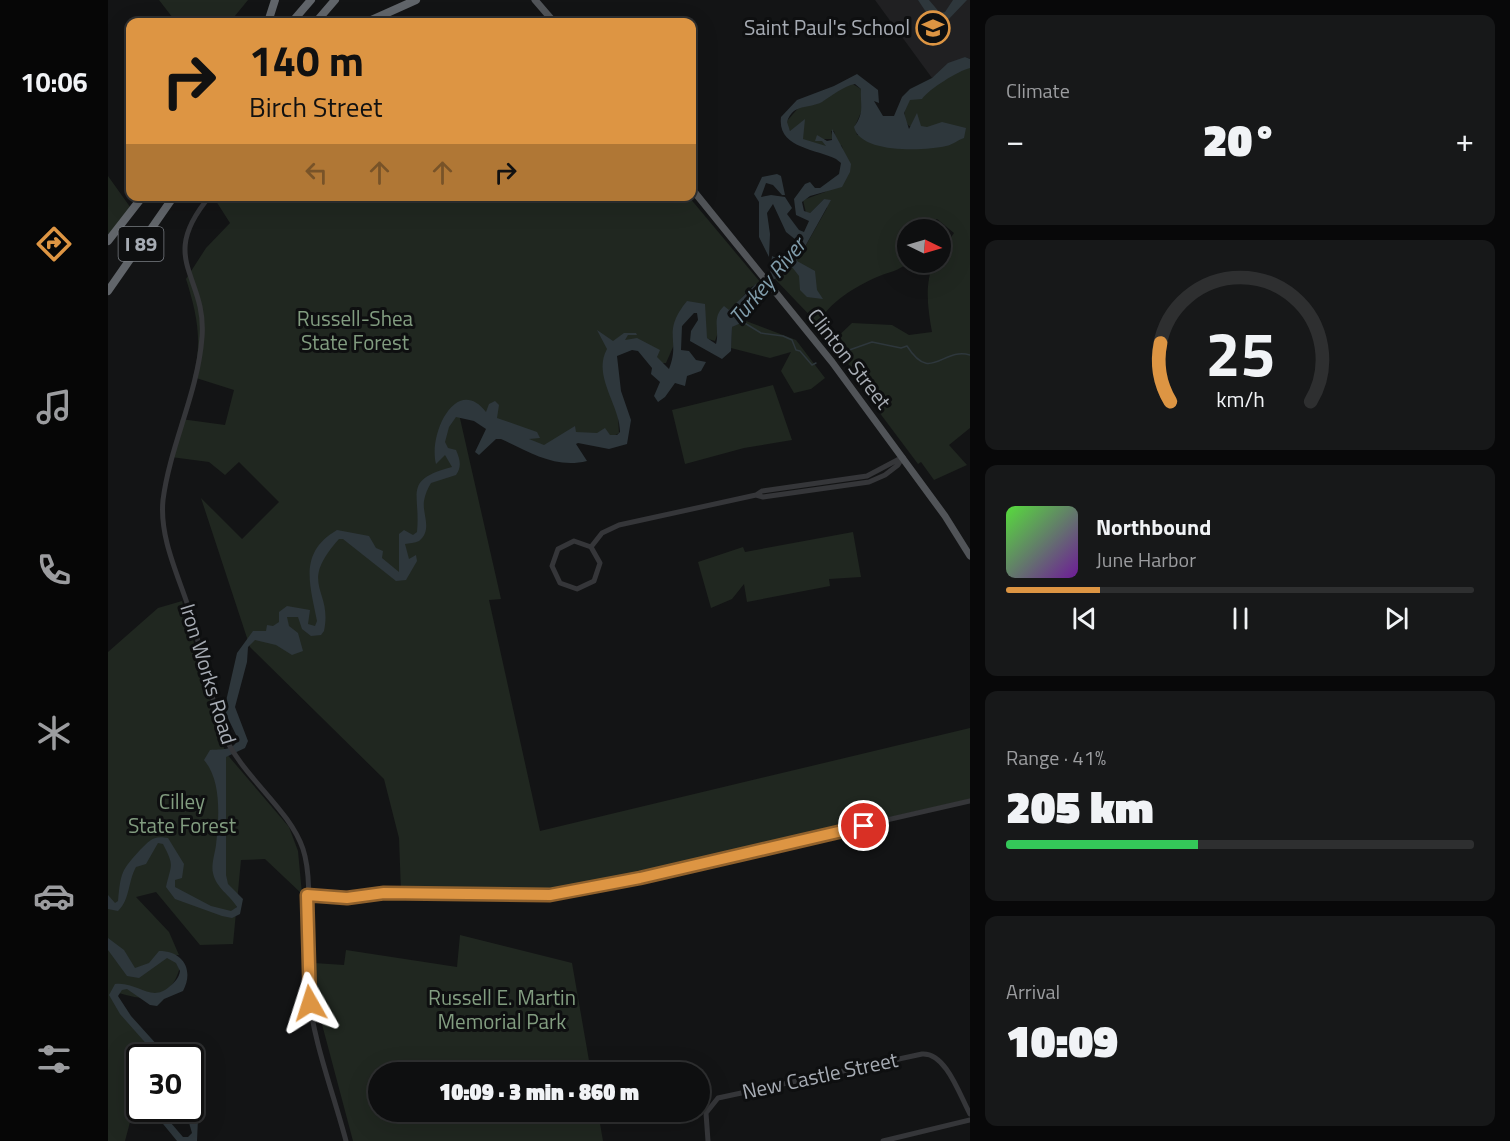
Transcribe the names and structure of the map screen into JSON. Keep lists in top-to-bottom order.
{
  "streets": {
    "highway": ["I 89"],
    "main road": ["Clinton Street"],
    "street": ["Iron Works Road", "New Castle Street"]
  },
  "water": ["Turkey River"],
  "parks": ["Russell-Shea State Forest", "Cilley State Forest", "Russell E. Martin Memorial Park"],
  "places": {
    "school or university": ["Saint Paul's School"]
  },
  "north": "right",
  "page": {
    "tabs": "10:06",
    "tile": [
      "Climate",
      ["Range · 41%", "205 km"],
      ["Arrival", "10:09"]
    ],
    "turn": ["140 m", "Birch Street"],
    "heat": ["−", "20°", "+"],
    "song": ["Northbound", "June Harbor"],
    "limit": "30",
    "trip": "10:09 · 3 min · 860 m",
    "gauge": ["25", "km/h"]
  }
}
